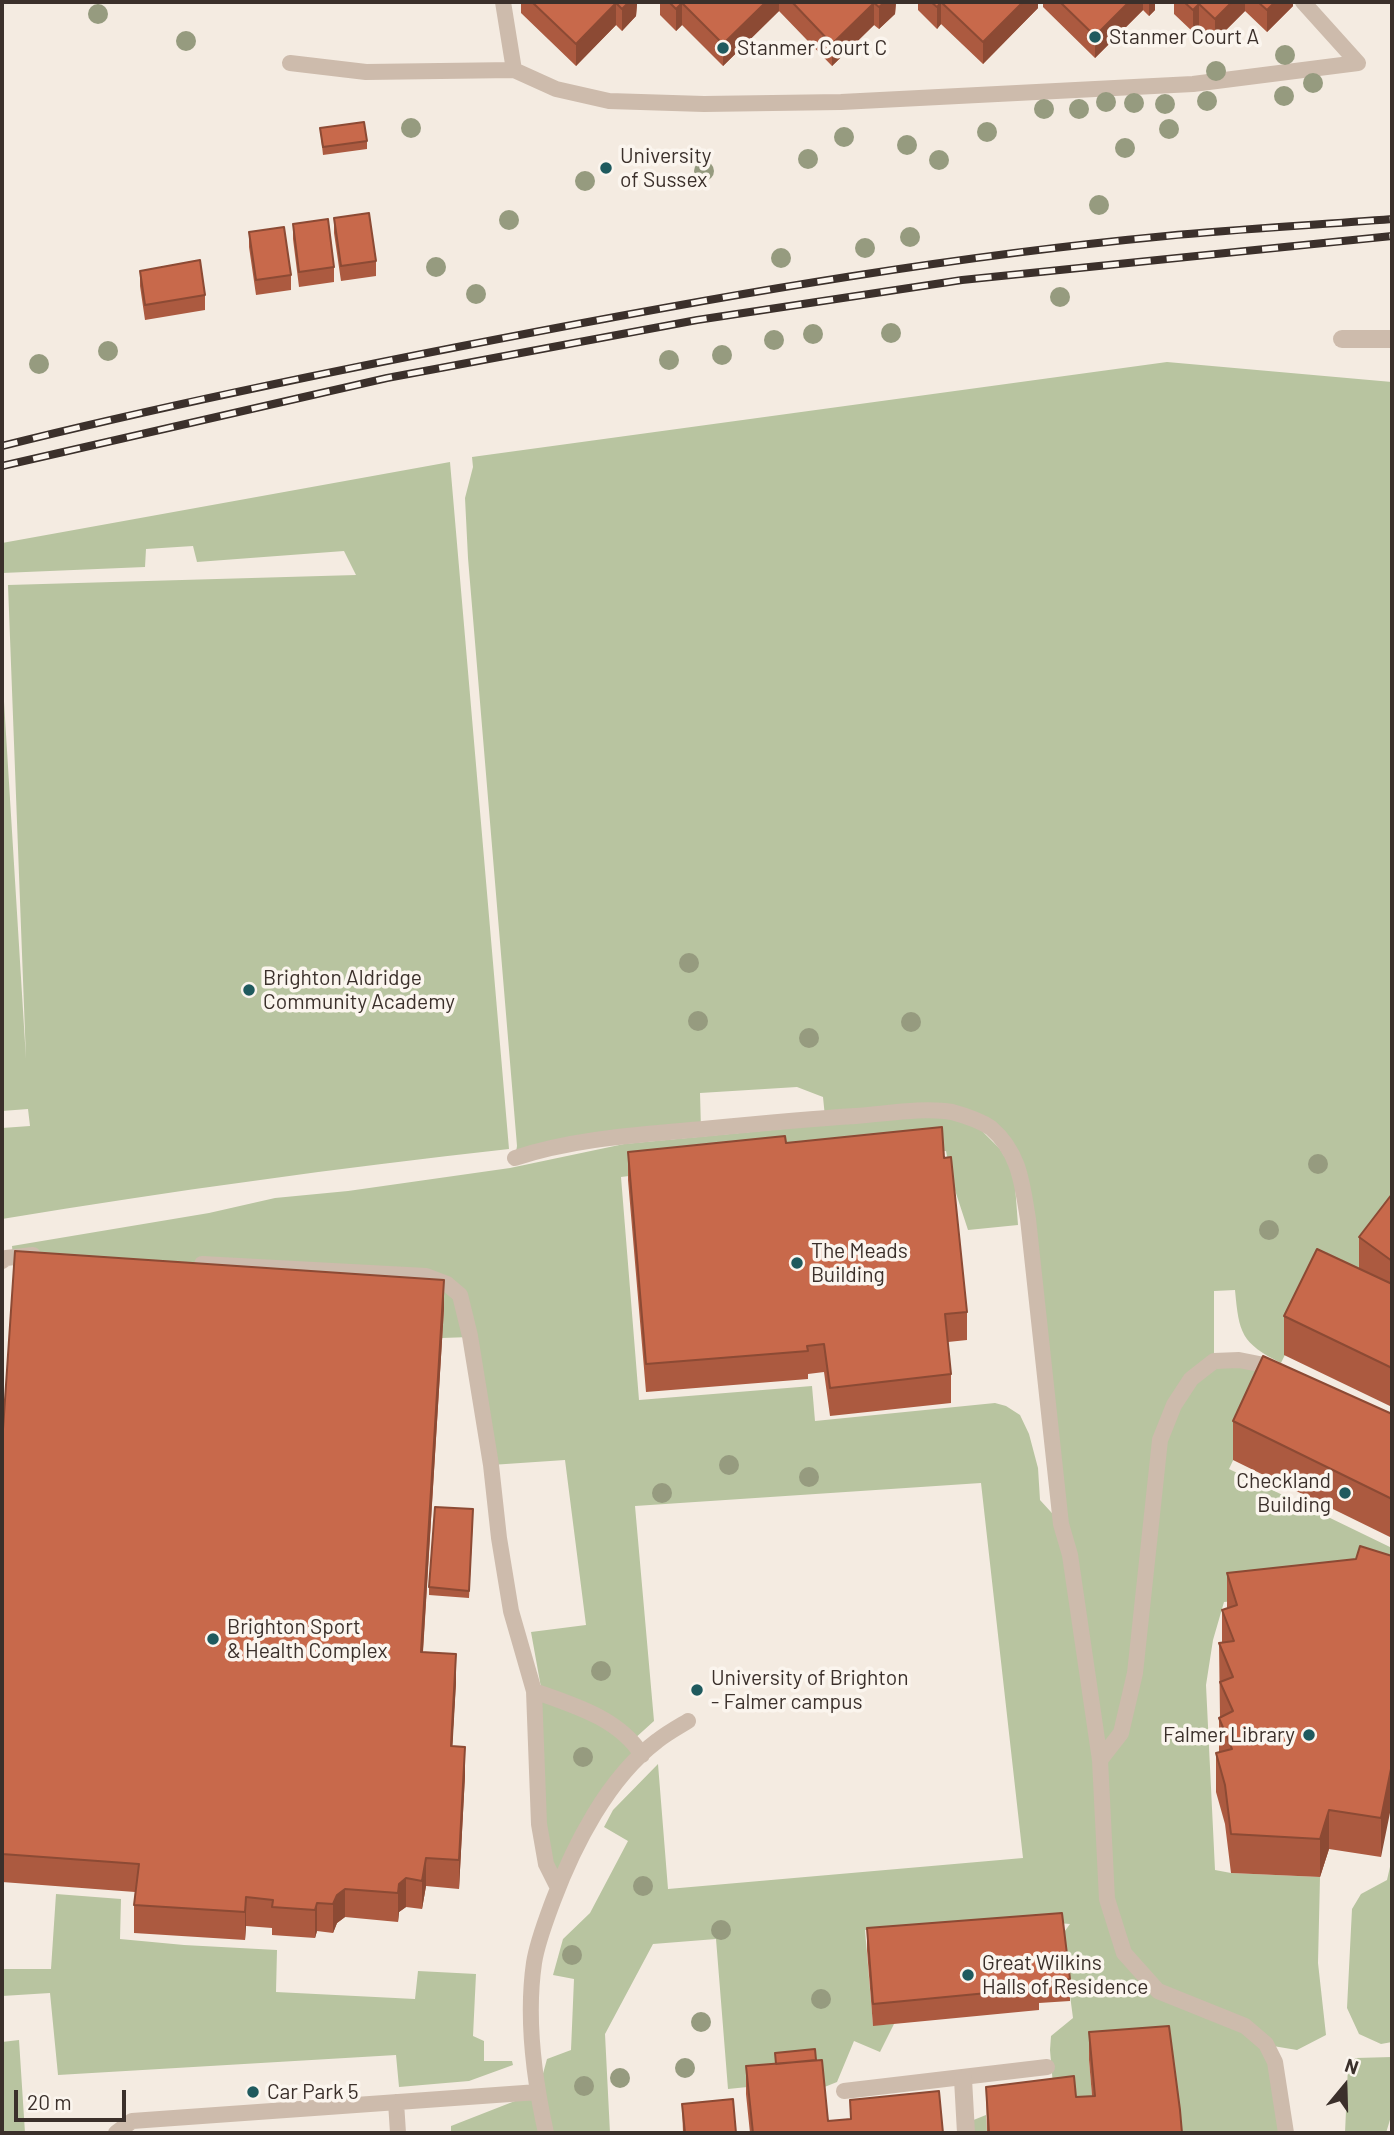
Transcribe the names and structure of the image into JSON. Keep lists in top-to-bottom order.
{
  "places": [
    "Stanmer Court A",
    "Stanmer Court C",
    "University of Sussex",
    "Brighton Aldridge Community Academy",
    "The Meads Building",
    "Checkland Building",
    "Brighton Sport & Health Complex",
    "University of Brighton - Falmer campus",
    "Falmer Library",
    "Great Wilkins Halls of Residence",
    "Car Park 5"
  ],
  "scale_bar": "20 m",
  "north": "top"
}
